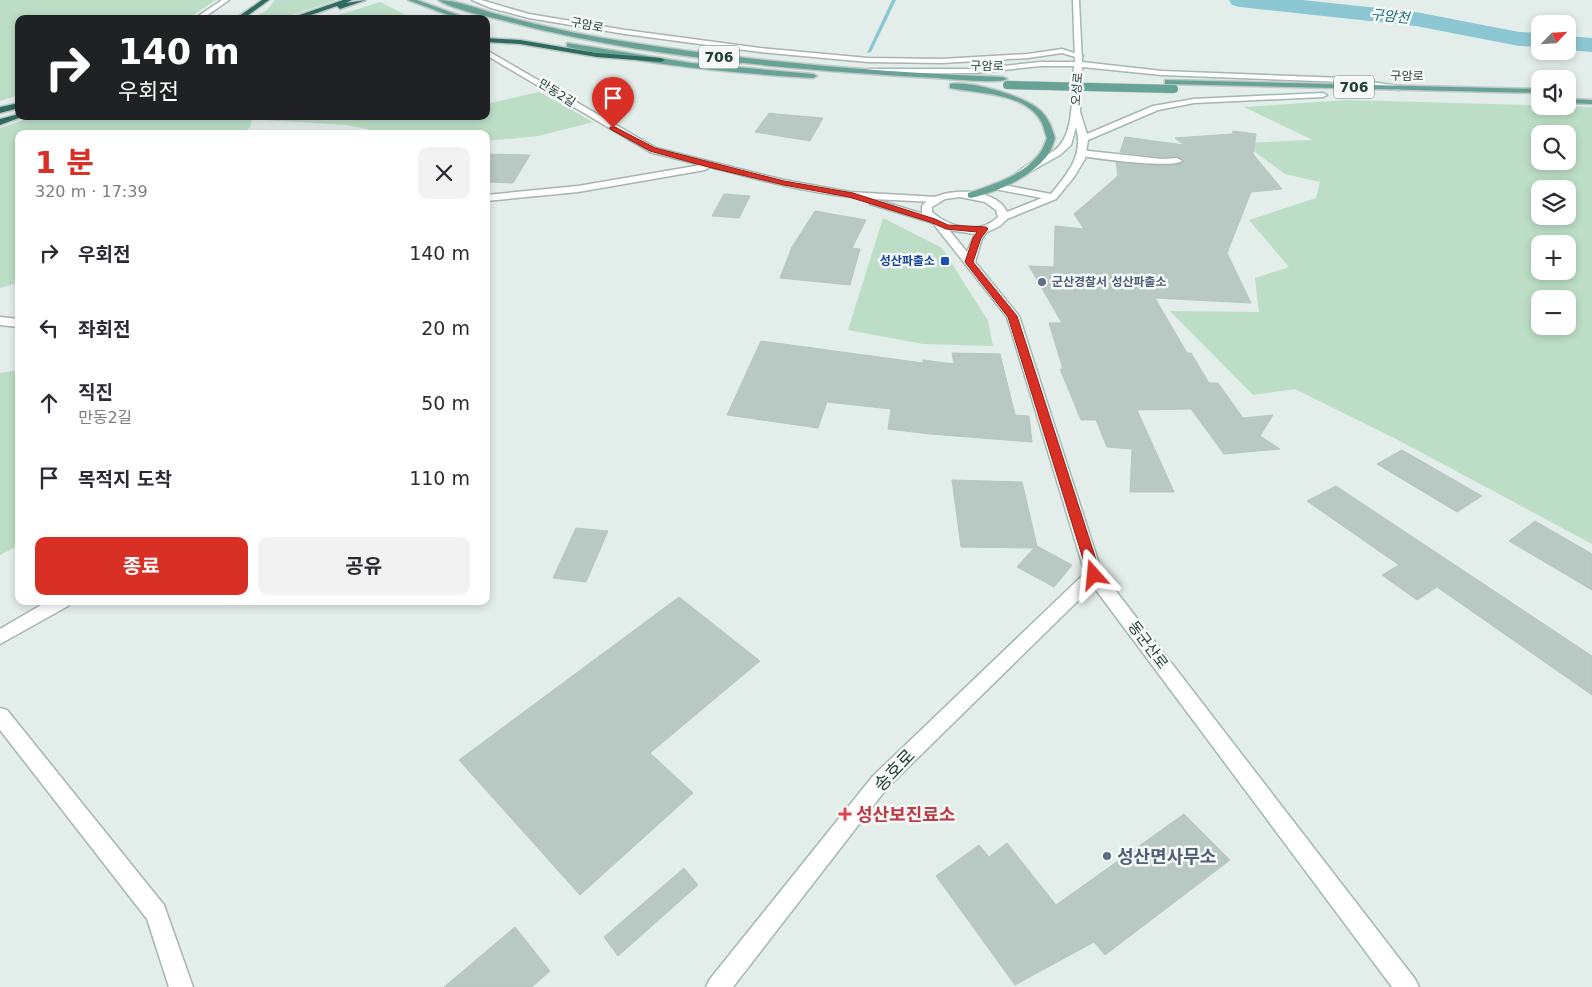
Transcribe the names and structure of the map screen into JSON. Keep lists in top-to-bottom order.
{
  "streets": {
    "main road": [
      "구암로",
      "706",
      "오성로",
      "만동2길",
      "동군산로",
      "송호로"
    ]
  },
  "crossings": [
    ["동군산로", "송호로"]
  ],
  "water": ["구암천"],
  "places": {
    "transit": ["성산파출소"],
    "other": ["군산경찰서 성산파출소", "성산면사무소"],
    "health": ["성산보진료소"]
  },
  "north": "top right",
  "page": {
    "map_buttons": ["+", "−"],
    "turn": ["140 m", "우회전"],
    "heading": ["1 분", "320 m · 17:39"],
    "list": [
      {
        "name": "우회전",
        "value": "140 m"
      },
      {
        "name": "좌회전",
        "value": "20 m"
      },
      {
        "name": "직진",
        "note": "만동2길",
        "value": "50 m"
      },
      {
        "name": "목적지 도착",
        "value": "110 m"
      }
    ],
    "buttons": ["종료", "공유"]
  }
}
